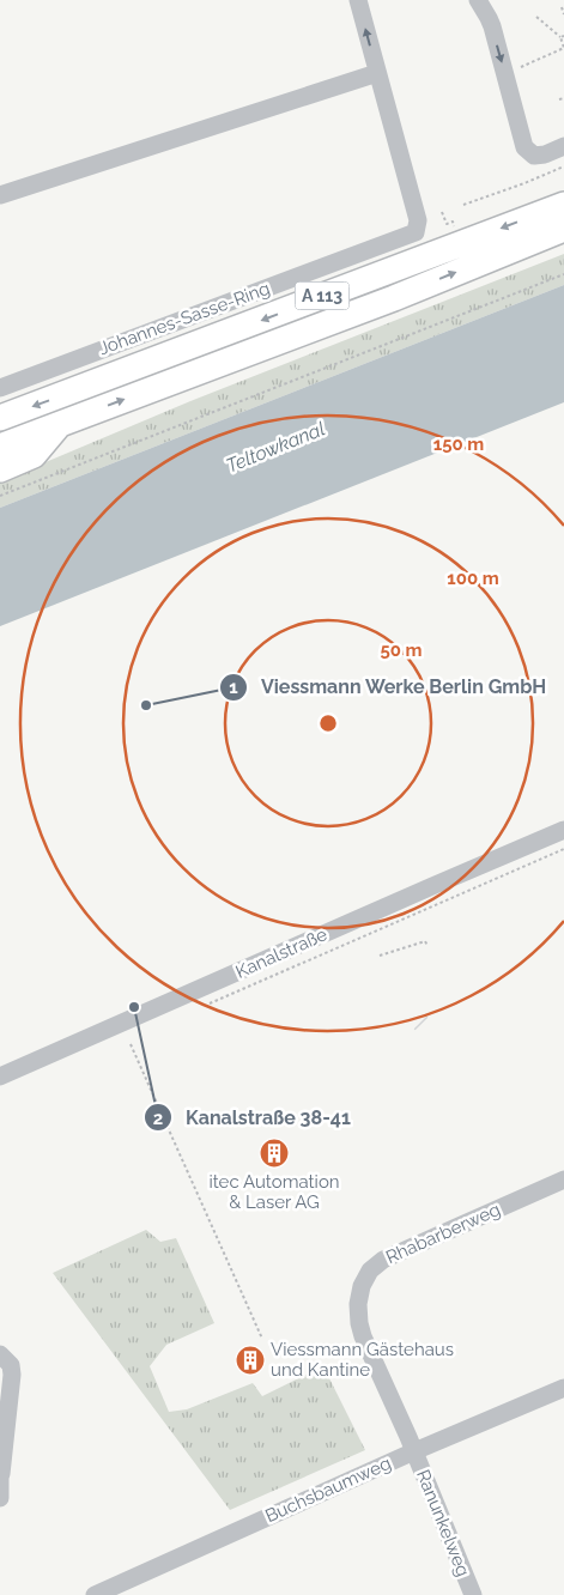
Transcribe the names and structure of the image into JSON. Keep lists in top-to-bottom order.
{
  "streets": {
    "highway": ["A 113"],
    "street": [
      "Johannes-Sasse-Ring",
      "Kanalstraße",
      "Rhabarberweg",
      "Buchsbaumweg",
      "Ranunkelweg"
    ]
  },
  "crossings": [
    ["Rhabarberweg", "Buchsbaumweg"],
    ["Rhabarberweg", "Ranunkelweg"],
    ["Buchsbaumweg", "Ranunkelweg"]
  ],
  "water": ["Teltowkanal"],
  "places": {
    "other": ["Viessmann Werke Berlin GmbH", "Kanalstraße 38-41"],
    "building": ["itec Automation & Laser AG", "Viessmann Gästehaus und Kantine"]
  },
  "rings": ["150 m", "100 m", "50 m"]
}
